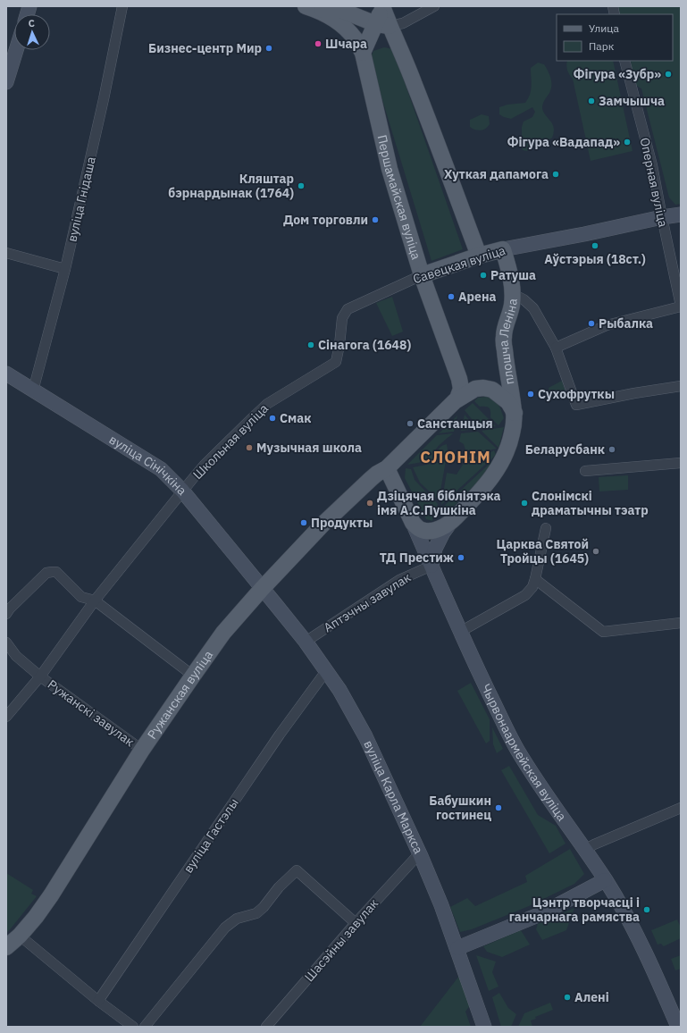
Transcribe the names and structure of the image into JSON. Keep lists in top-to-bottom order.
{
  "streets": {
    "main road": [
      "Першамайская вуліца",
      "Савецкая вуліца",
      "плошча Леніна",
      "Ружанская вуліца",
      "Чырвонаармейская вуліца"
    ],
    "street": [
      "Оперная вуліца",
      "вуліца Гнідаша",
      "Школьная вуліца",
      "вуліца Сінічкіна",
      "Аптэчны завулак",
      "Ружанскі завулак",
      "вуліца Карла Маркса",
      "вуліца Гастэлы",
      "Шасэйны завулак"
    ]
  },
  "crossings": [
    ["Оперная вуліца", "Савецкая вуліца"],
    ["Першамайская вуліца", "Савецкая вуліца"],
    ["Першамайская вуліца", "плошча Леніна"],
    ["вуліца Гнідаша", "вуліца Сінічкіна"],
    ["Савецкая вуліца", "плошча Леніна"],
    ["Савецкая вуліца", "Школьная вуліца"],
    ["плошча Леніна", "Аптэчны завулак"],
    ["плошча Леніна", "Ружанская вуліца"],
    ["плошча Леніна", "Чырвонаармейская вуліца"],
    ["Школьная вуліца", "вуліца Сінічкіна"],
    ["Школьная вуліца", "Ружанскі завулак"],
    ["вуліца Сінічкіна", "Ружанская вуліца"],
    ["вуліца Сінічкіна", "вуліца Карла Маркса"],
    ["Аптэчны завулак", "Чырвонаармейская вуліца"],
    ["Аптэчны завулак", "вуліца Карла Маркса"],
    ["Ружанская вуліца", "Ружанскі завулак"],
    ["Ружанская вуліца", "Чырвонаармейская вуліца"],
    ["Ружанская вуліца", "вуліца Карла Маркса"],
    ["вуліца Карла Маркса", "вуліца Гастэлы"],
    ["вуліца Карла Маркса", "Шасэйны завулак"]
  ],
  "districts": ["СЛОНІМ"],
  "places": [
    "Шчара",
    "Бизнес-центр Мир",
    "Фігура «Зубр»",
    "Замчышча",
    "Фігура «Вадапад»",
    "Хуткая дапамога",
    "Кляштар бэрнардынак (1764)",
    "Дом торговли",
    "Аўстэрыя (18ст.)",
    "Ратуша",
    "Арена",
    "Рыбалка",
    "Сінагога (1648)",
    "Сухофруткы",
    "Смак",
    "Санстанцыя",
    "Музычная школа",
    "Беларусбанк",
    "Дзіцячая бібліятэка імя А.С.Пушкіна",
    "Слонімскі драматычны тэатр",
    "Продукты",
    "Царква Святой Тройцы (1645)",
    "ТД Престиж",
    "Бабушкин гостинец",
    "Цэнтр творчасці і ганчарнага рамяства",
    "Алені"
  ],
  "legend": ["Улица", "Парк"],
  "north": "top"
}
